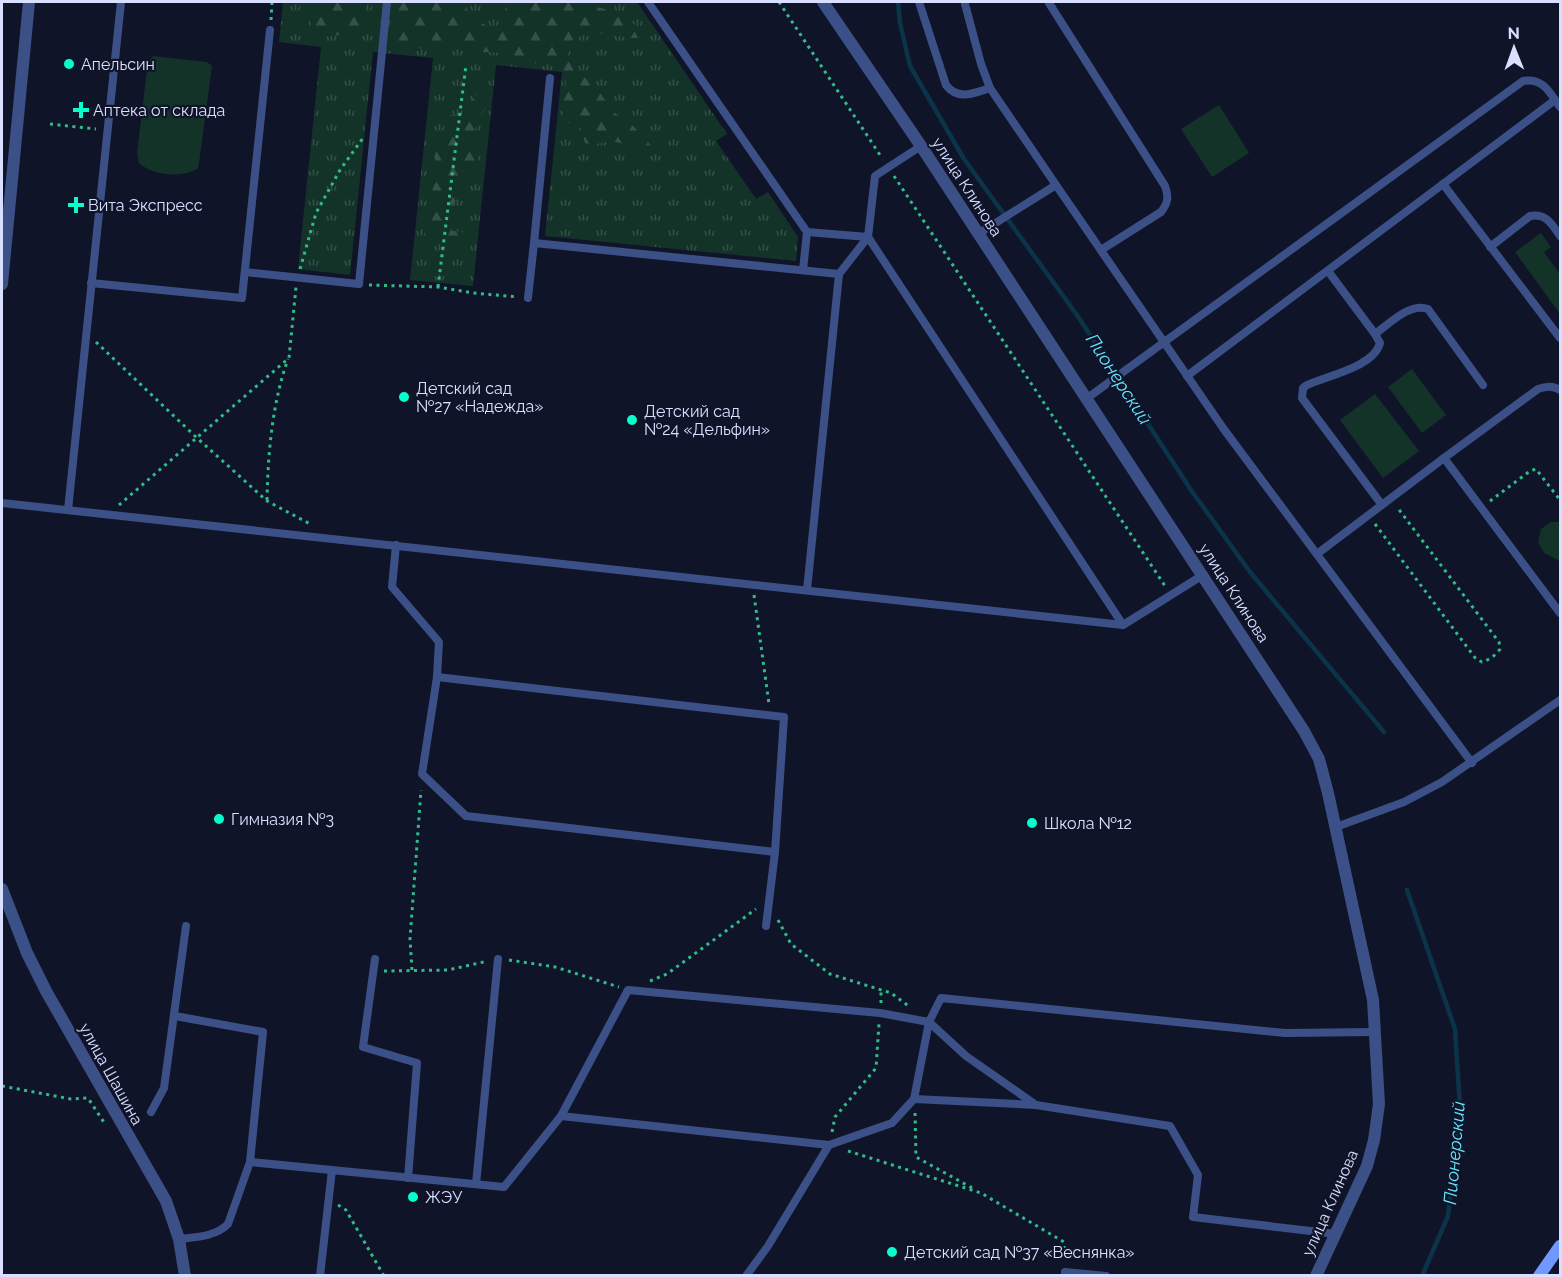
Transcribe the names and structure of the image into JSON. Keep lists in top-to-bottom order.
{
  "streets": {
    "street": ["улица Клинова", "улица Шашина"]
  },
  "water": ["Пионерский"],
  "places": {
    "other": [
      "Апельсин",
      "Детский сад №27 «Надежда»",
      "Детский сад №24 «Дельфин»",
      "Гимназия №3",
      "Школа №12",
      "ЖЭУ",
      "Детский сад №37 «Веснянка»"
    ],
    "health": ["Аптека от склада", "Вита Экспресс"]
  },
  "north": "top"
}
